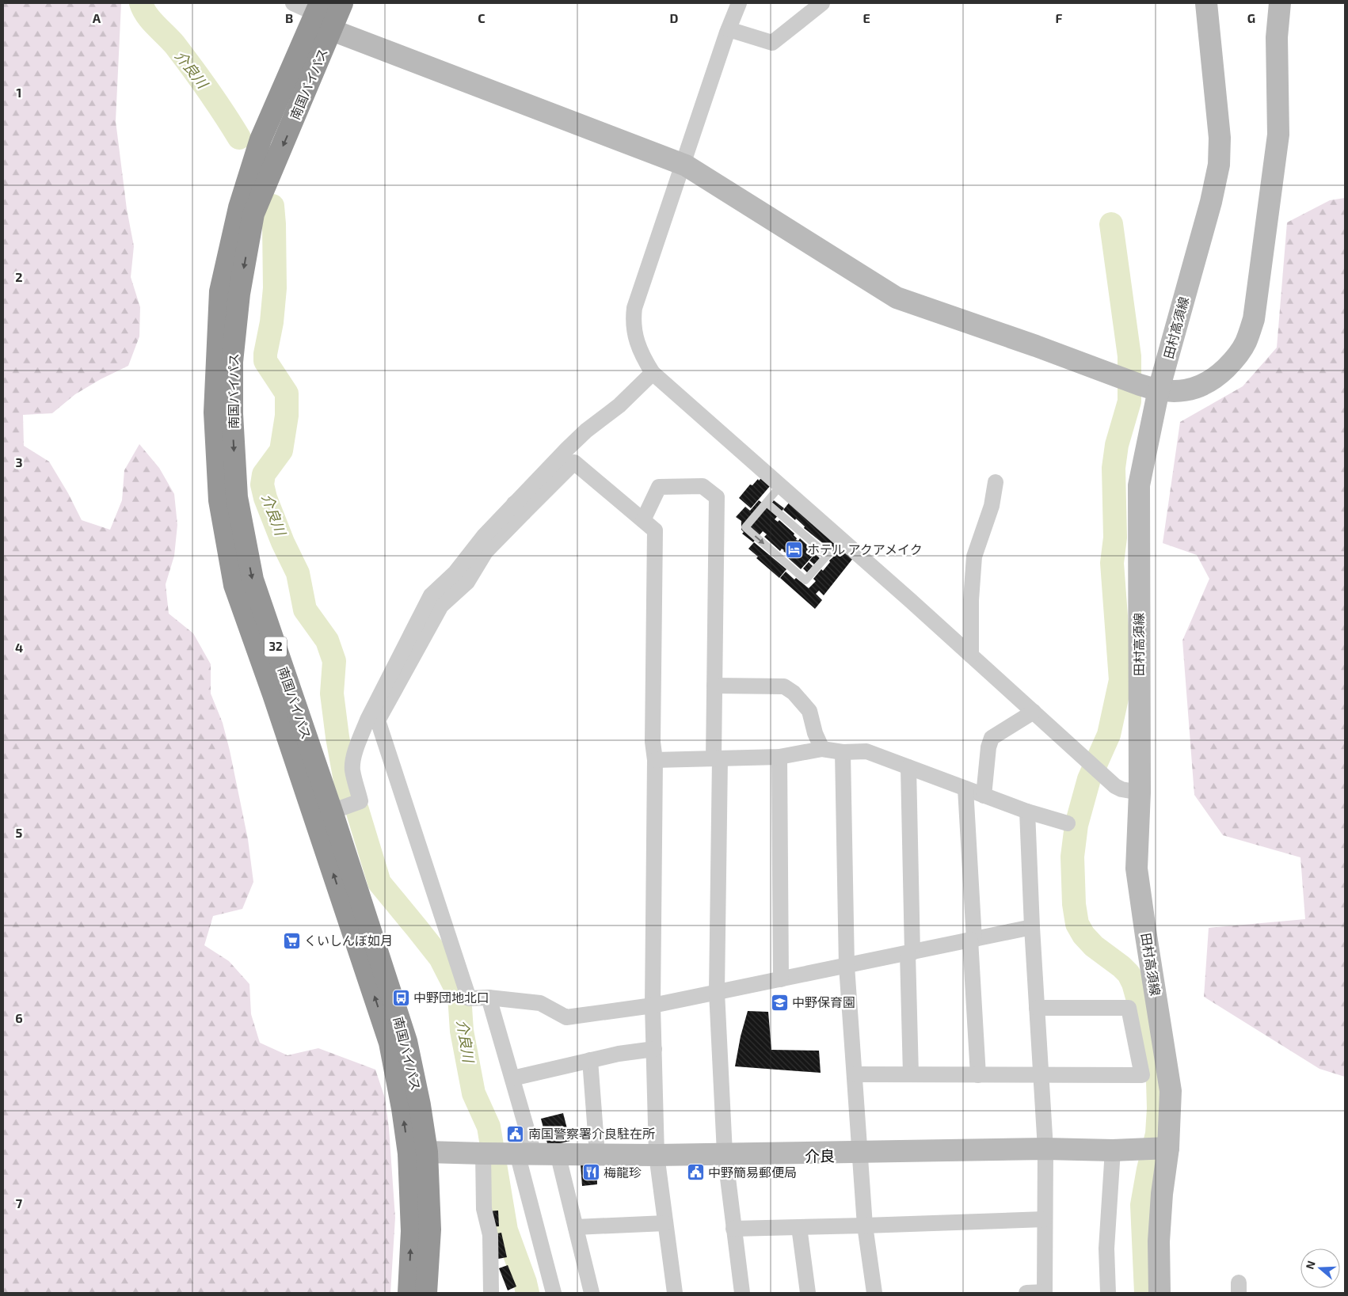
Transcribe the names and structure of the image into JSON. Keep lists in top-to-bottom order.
{
  "streets": {
    "highway": ["南国バイパス", "32"],
    "street": ["田村高須線"]
  },
  "districts": ["介良"],
  "water": ["介良川"],
  "places": {
    "hotel": ["ホテル アクアメイク"],
    "supermarket": ["くいしんぼ如月"],
    "bus stop": ["中野団地北口"],
    "school or university": ["中野保育園"],
    "public building": ["南国警察署介良駐在所", "中野簡易郵便局"],
    "restaurant": ["梅龍珍"]
  },
  "north": "left",
  "grid": {
    "columns": [
      "A",
      "B",
      "C",
      "D",
      "E",
      "F",
      "G"
    ],
    "rows": [
      "1",
      "2",
      "3",
      "4",
      "5",
      "6",
      "7"
    ]
  }
}
